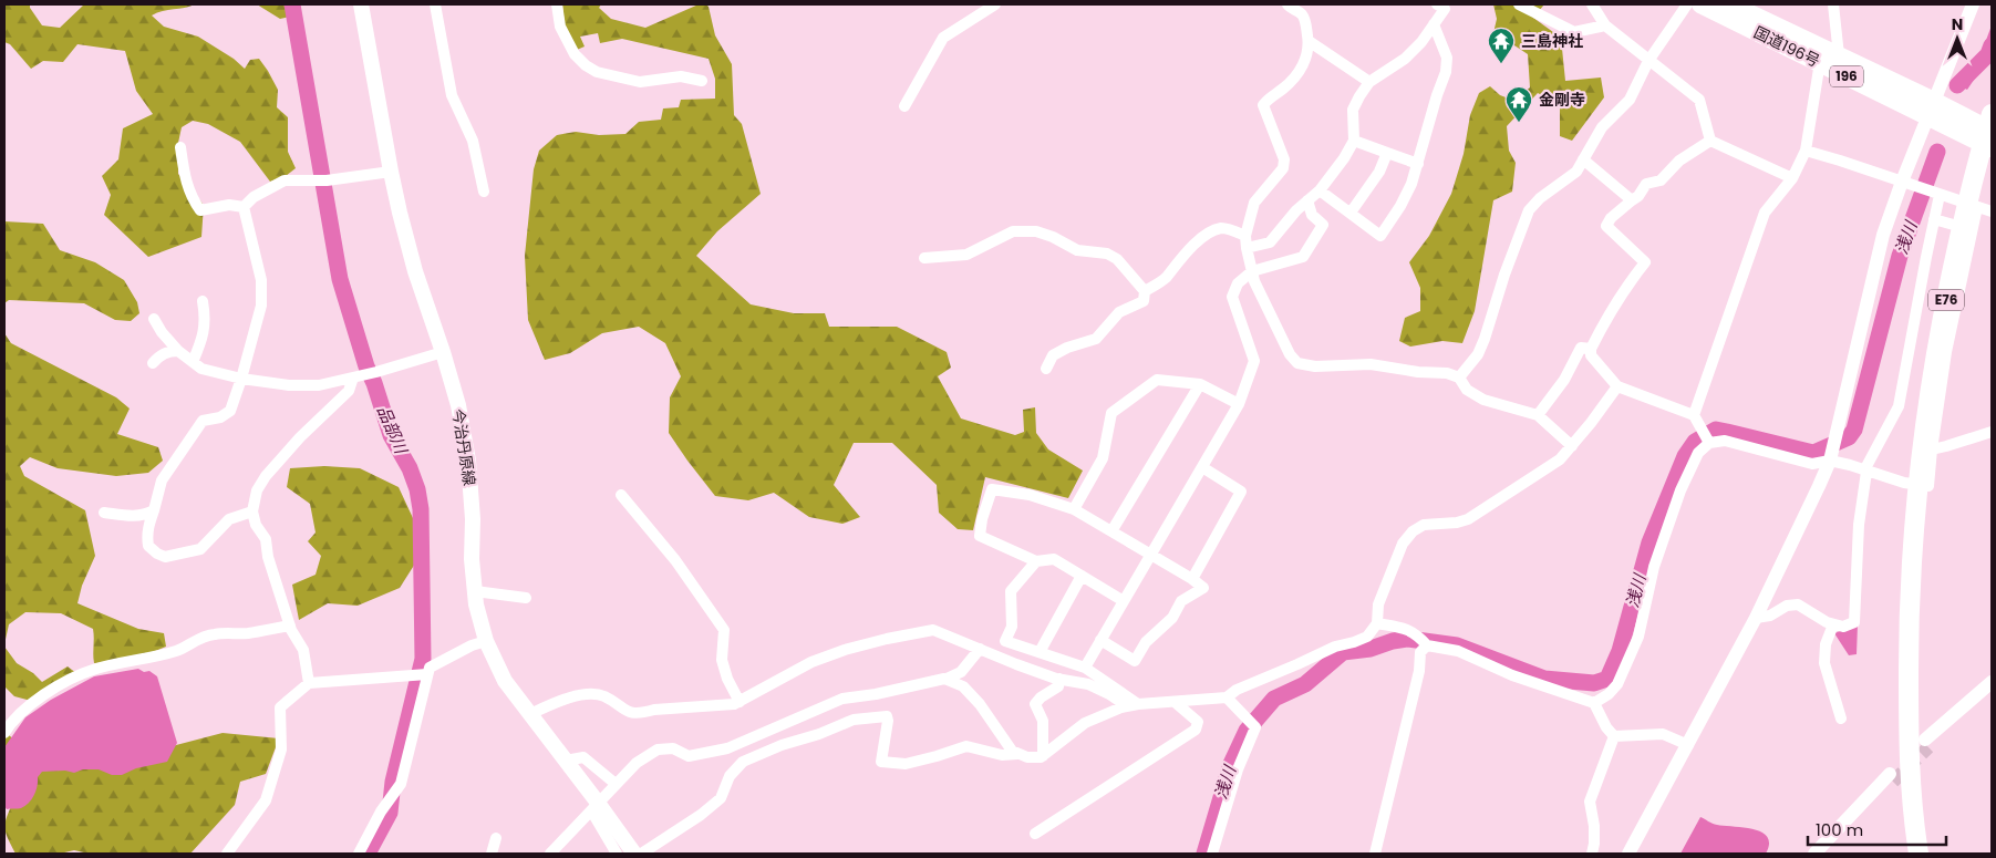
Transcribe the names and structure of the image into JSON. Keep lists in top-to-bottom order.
{
  "streets": {
    "highway": ["国道196号", "196", "E76"],
    "main road": ["今治丹原線"]
  },
  "water": ["浅川", "品部川"],
  "places": {
    "temple": ["三島神社", "金剛寺"]
  },
  "scale_bar": "100 m",
  "north": "top"
}
